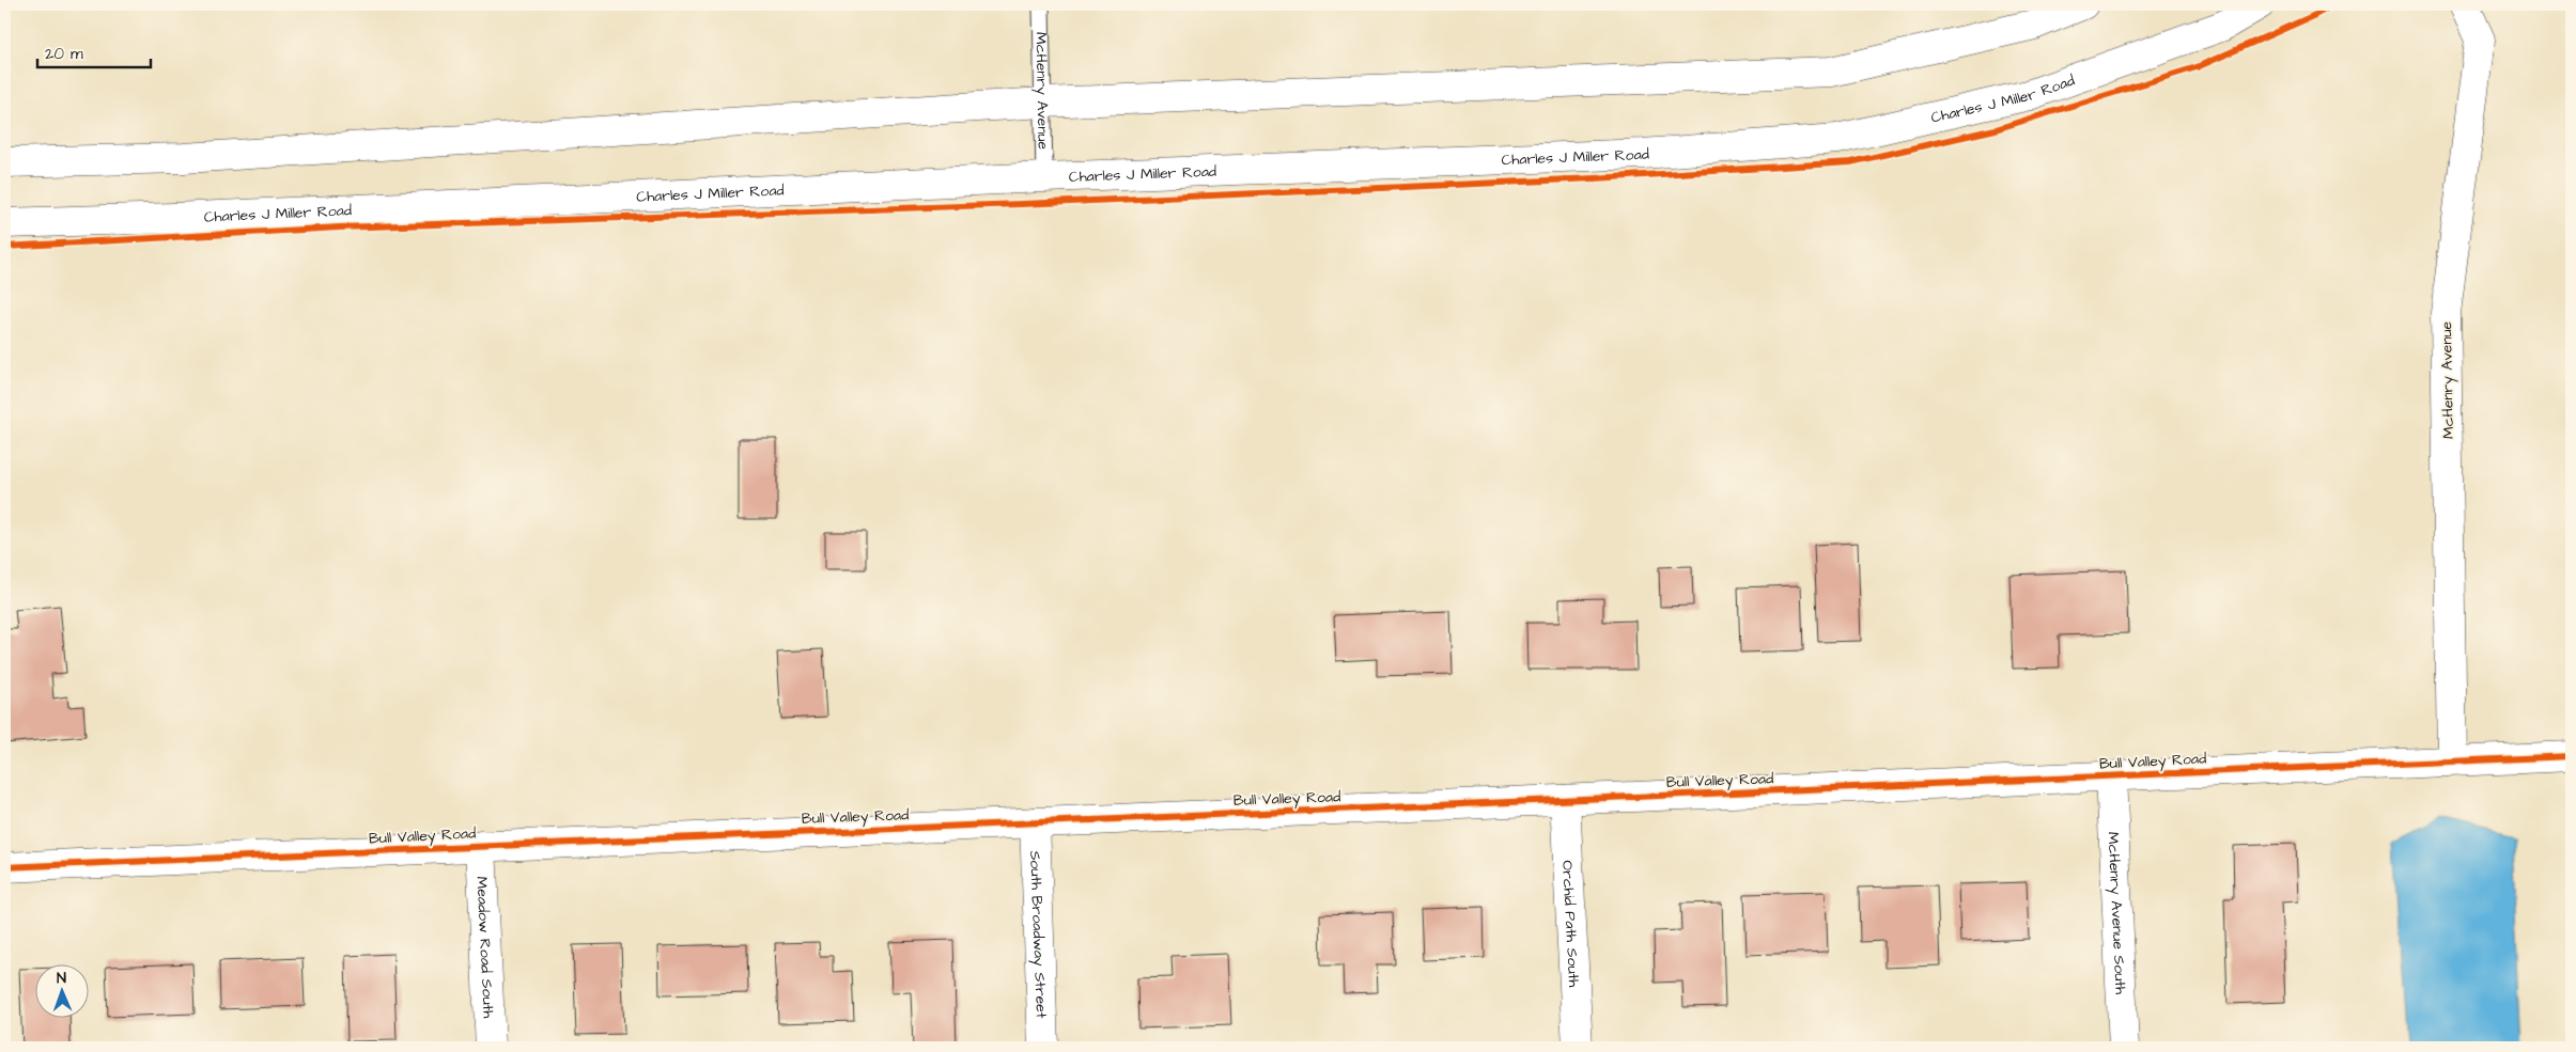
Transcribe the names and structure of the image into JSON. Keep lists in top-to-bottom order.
{
  "streets": {
    "street": [
      "McHenry Avenue",
      "Charles J Miller Road",
      "Bull Valley Road",
      "McHenry Avenue South",
      "Orchid Path South",
      "South Broadway Street",
      "Meadow Road South"
    ]
  },
  "crossings": [
    ["McHenry Avenue", "Charles J Miller Road"],
    ["McHenry Avenue", "Bull Valley Road"],
    ["Bull Valley Road", "McHenry Avenue South"],
    ["Bull Valley Road", "Orchid Path South"],
    ["Bull Valley Road", "South Broadway Street"],
    ["Bull Valley Road", "Meadow Road South"]
  ],
  "scale_bar": "20 m",
  "north": "top"
}
